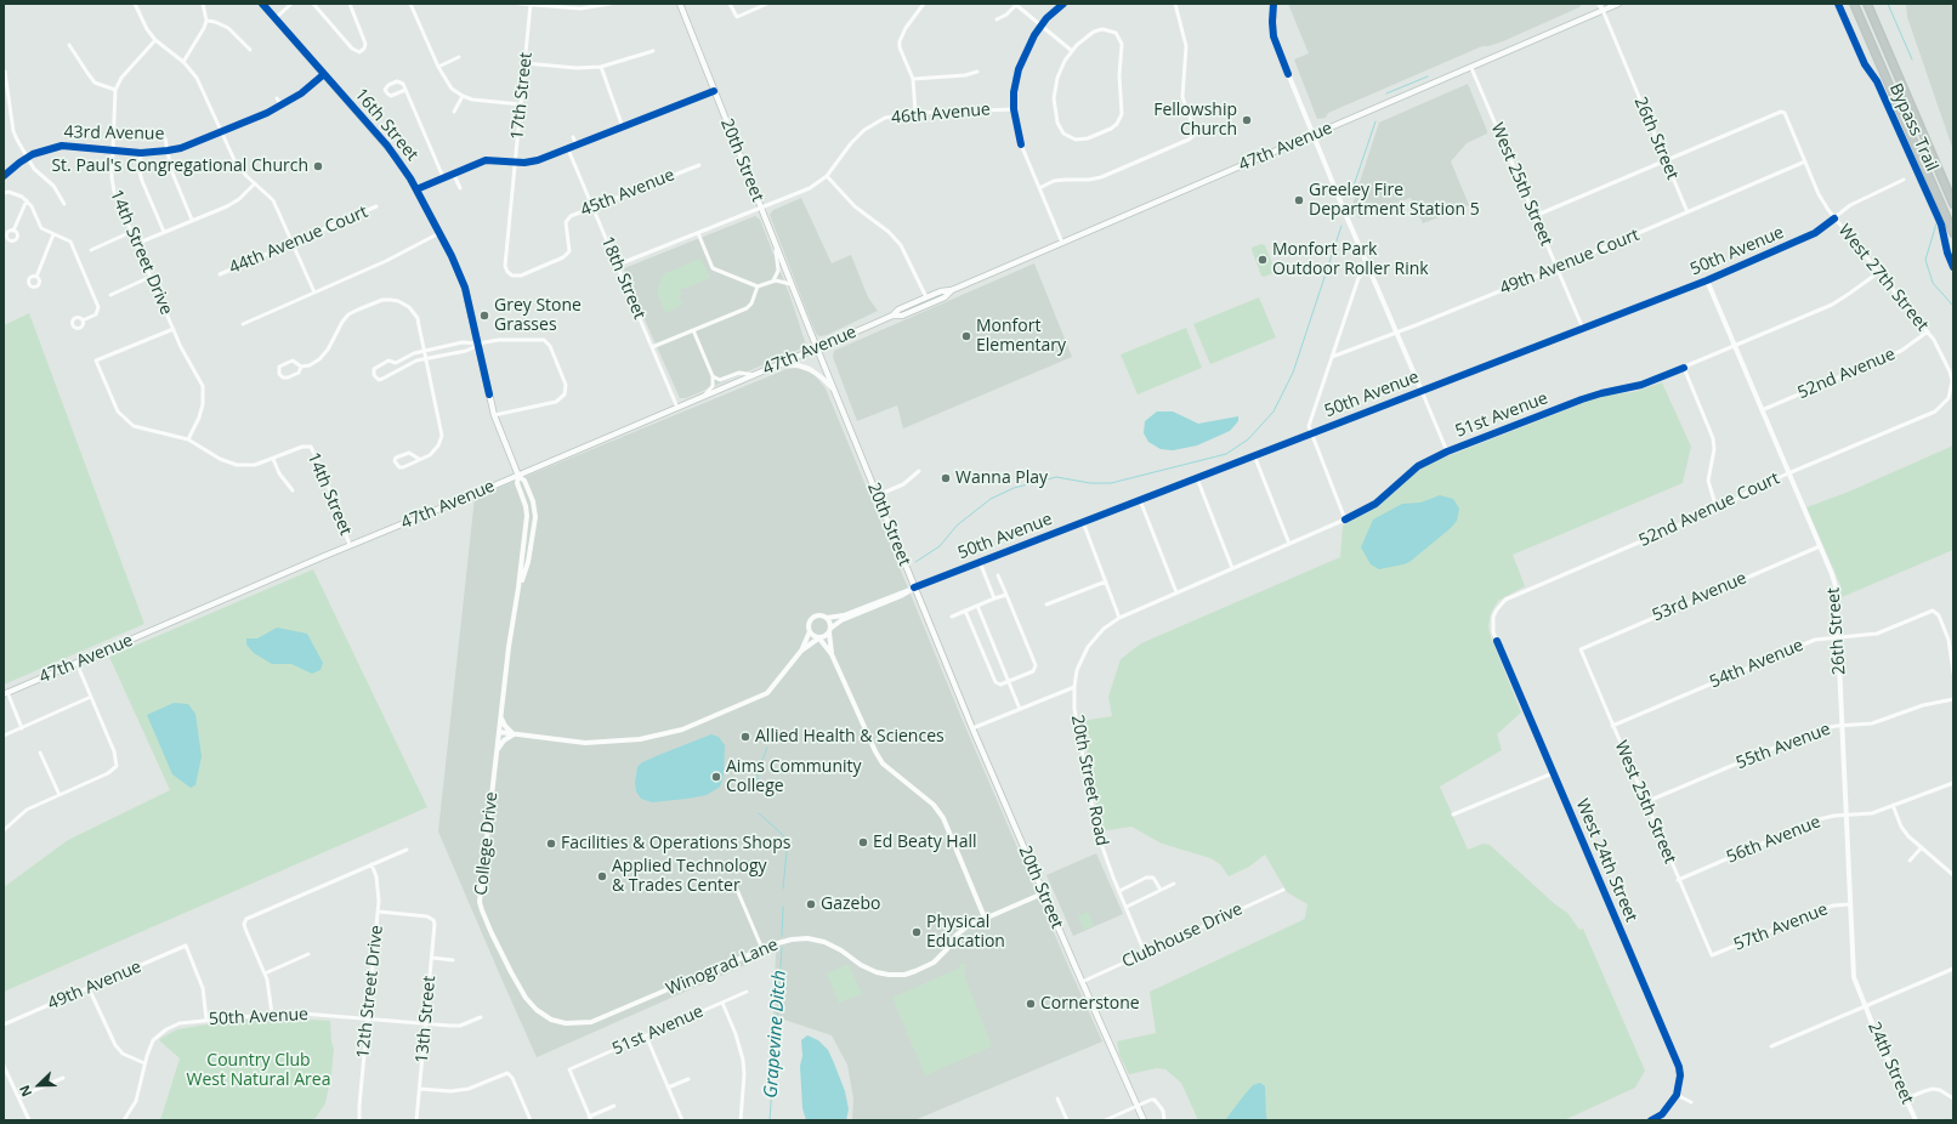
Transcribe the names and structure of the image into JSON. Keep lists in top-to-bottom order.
{
  "streets": {
    "main road": ["16th Street", "47th Avenue", "20th Street"],
    "street": [
      "17th Street",
      "46th Avenue",
      "43rd Avenue",
      "26th Street",
      "West 25th Street",
      "45th Avenue",
      "44th Avenue Court",
      "50th Avenue",
      "14th Street Drive",
      "49th Avenue Court",
      "18th Street",
      "West 27th Street",
      "52nd Avenue",
      "51st Avenue",
      "14th Street",
      "52nd Avenue Court",
      "53rd Avenue",
      "54th Avenue",
      "55th Avenue",
      "20th Street Road",
      "56th Avenue",
      "College Drive",
      "West 24th Street",
      "57th Avenue",
      "Clubhouse Drive",
      "Winograd Lane",
      "49th Avenue",
      "12th Street Drive",
      "13th Street",
      "24th Street"
    ],
    "cycle path": ["Bypass Trail"]
  },
  "crossings": [
    ["17th Street", "45th Avenue"],
    ["46th Avenue", "20th Street"],
    ["46th Avenue", "18th Street"],
    ["16th Street", "43rd Avenue"],
    ["16th Street", "47th Avenue"],
    ["16th Street", "College Drive"],
    ["43rd Avenue", "14th Street Drive"],
    ["26th Street", "47th Avenue"],
    ["26th Street", "50th Avenue"],
    ["26th Street", "49th Avenue Court"],
    ["26th Street", "West 27th Street"],
    ["26th Street", "52nd Avenue"],
    ["26th Street", "51st Avenue"],
    ["26th Street", "52nd Avenue Court"],
    ["26th Street", "53rd Avenue"],
    ["26th Street", "54th Avenue"],
    ["26th Street", "55th Avenue"],
    ["26th Street", "56th Avenue"],
    ["26th Street", "57th Avenue"],
    ["26th Street", "24th Street"],
    ["47th Avenue", "20th Street"],
    ["47th Avenue", "West 25th Street"],
    ["47th Avenue", "18th Street"],
    ["47th Avenue", "14th Street"],
    ["47th Avenue", "College Drive"],
    ["20th Street", "50th Avenue"],
    ["20th Street", "Clubhouse Drive"],
    ["West 25th Street", "50th Avenue"],
    ["West 25th Street", "49th Avenue Court"],
    ["West 25th Street", "53rd Avenue"],
    ["West 25th Street", "54th Avenue"],
    ["West 25th Street", "55th Avenue"],
    ["West 25th Street", "56th Avenue"],
    ["West 25th Street", "57th Avenue"],
    ["45th Avenue", "18th Street"],
    ["50th Avenue", "West 27th Street"],
    ["50th Avenue", "49th Avenue"],
    ["50th Avenue", "12th Street Drive"],
    ["50th Avenue", "13th Street"],
    ["14th Street Drive", "14th Street"],
    ["49th Avenue Court", "West 27th Street"],
    ["West 27th Street", "52nd Avenue"],
    ["West 27th Street", "51st Avenue"],
    ["West 27th Street", "52nd Avenue Court"],
    ["51st Avenue", "20th Street Road"],
    ["52nd Avenue Court", "West 24th Street"],
    ["20th Street Road", "Clubhouse Drive"],
    ["College Drive", "Winograd Lane"],
    ["12th Street Drive", "13th Street"]
  ],
  "water": ["Grapevine Ditch"],
  "parks": ["Country Club West Natural Area"],
  "places": [
    "Fellowship Church",
    "St. Paul's Congregational Church",
    "Greeley Fire Department Station 5",
    "Monfort Park Outdoor Roller Rink",
    "Grey Stone Grasses",
    "Monfort Elementary",
    "Wanna Play",
    "Allied Health & Sciences",
    "Aims Community College",
    "Ed Beaty Hall",
    "Facilities & Operations Shops",
    "Applied Technology & Trades Center",
    "Gazebo",
    "Physical Education",
    "Cornerstone"
  ],
  "north": "bottom left"
}
